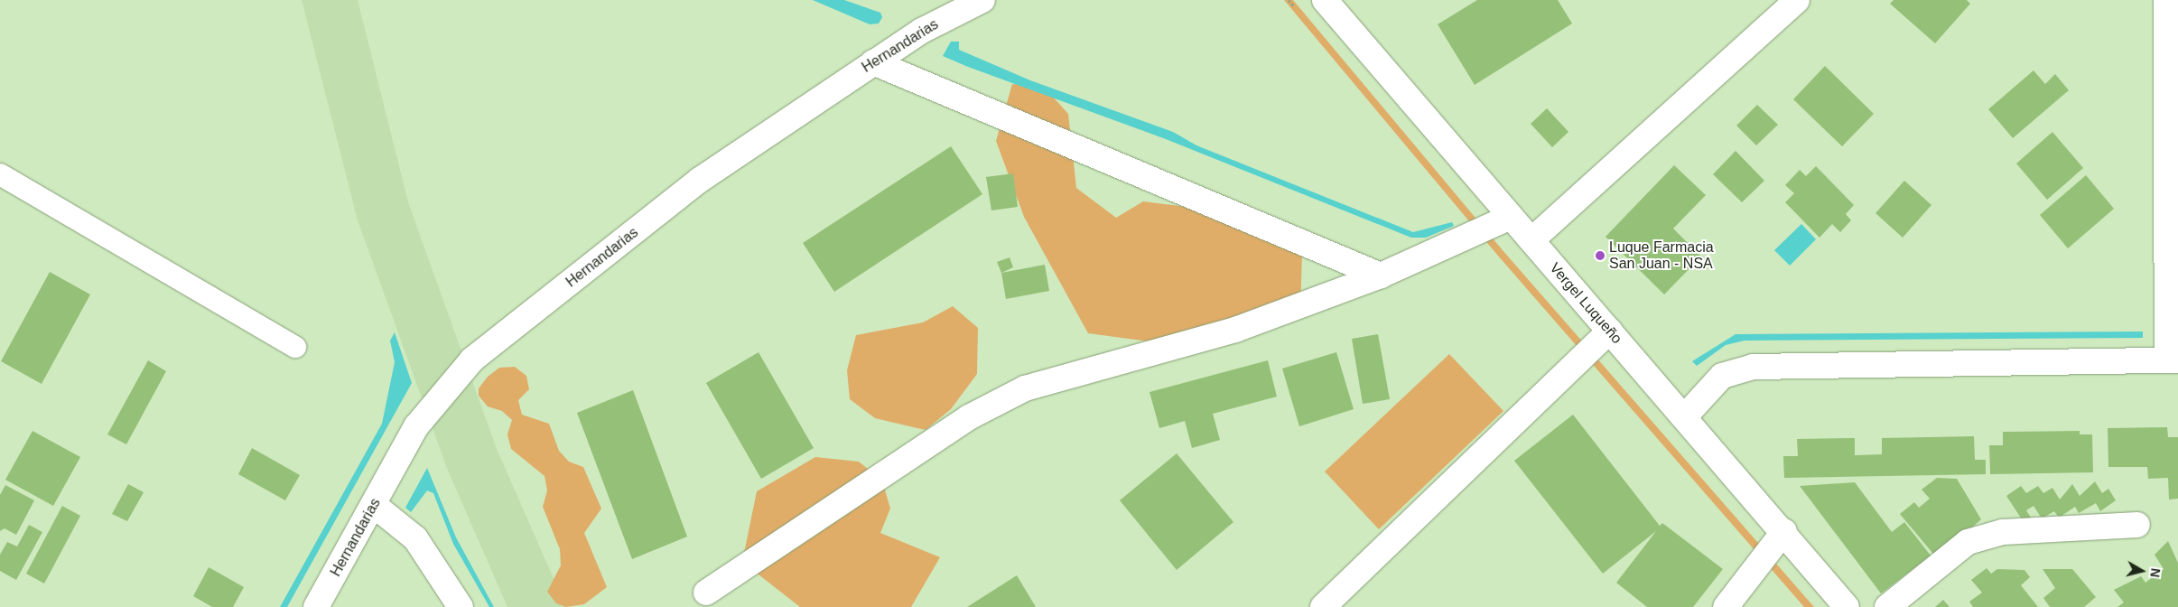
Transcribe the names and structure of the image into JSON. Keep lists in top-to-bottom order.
{
  "streets": {
    "street": ["Hernandarias", "Vergel Luqueño"]
  },
  "places": ["Luque Farmacia San Juan - NSA"],
  "north": "right"
}
